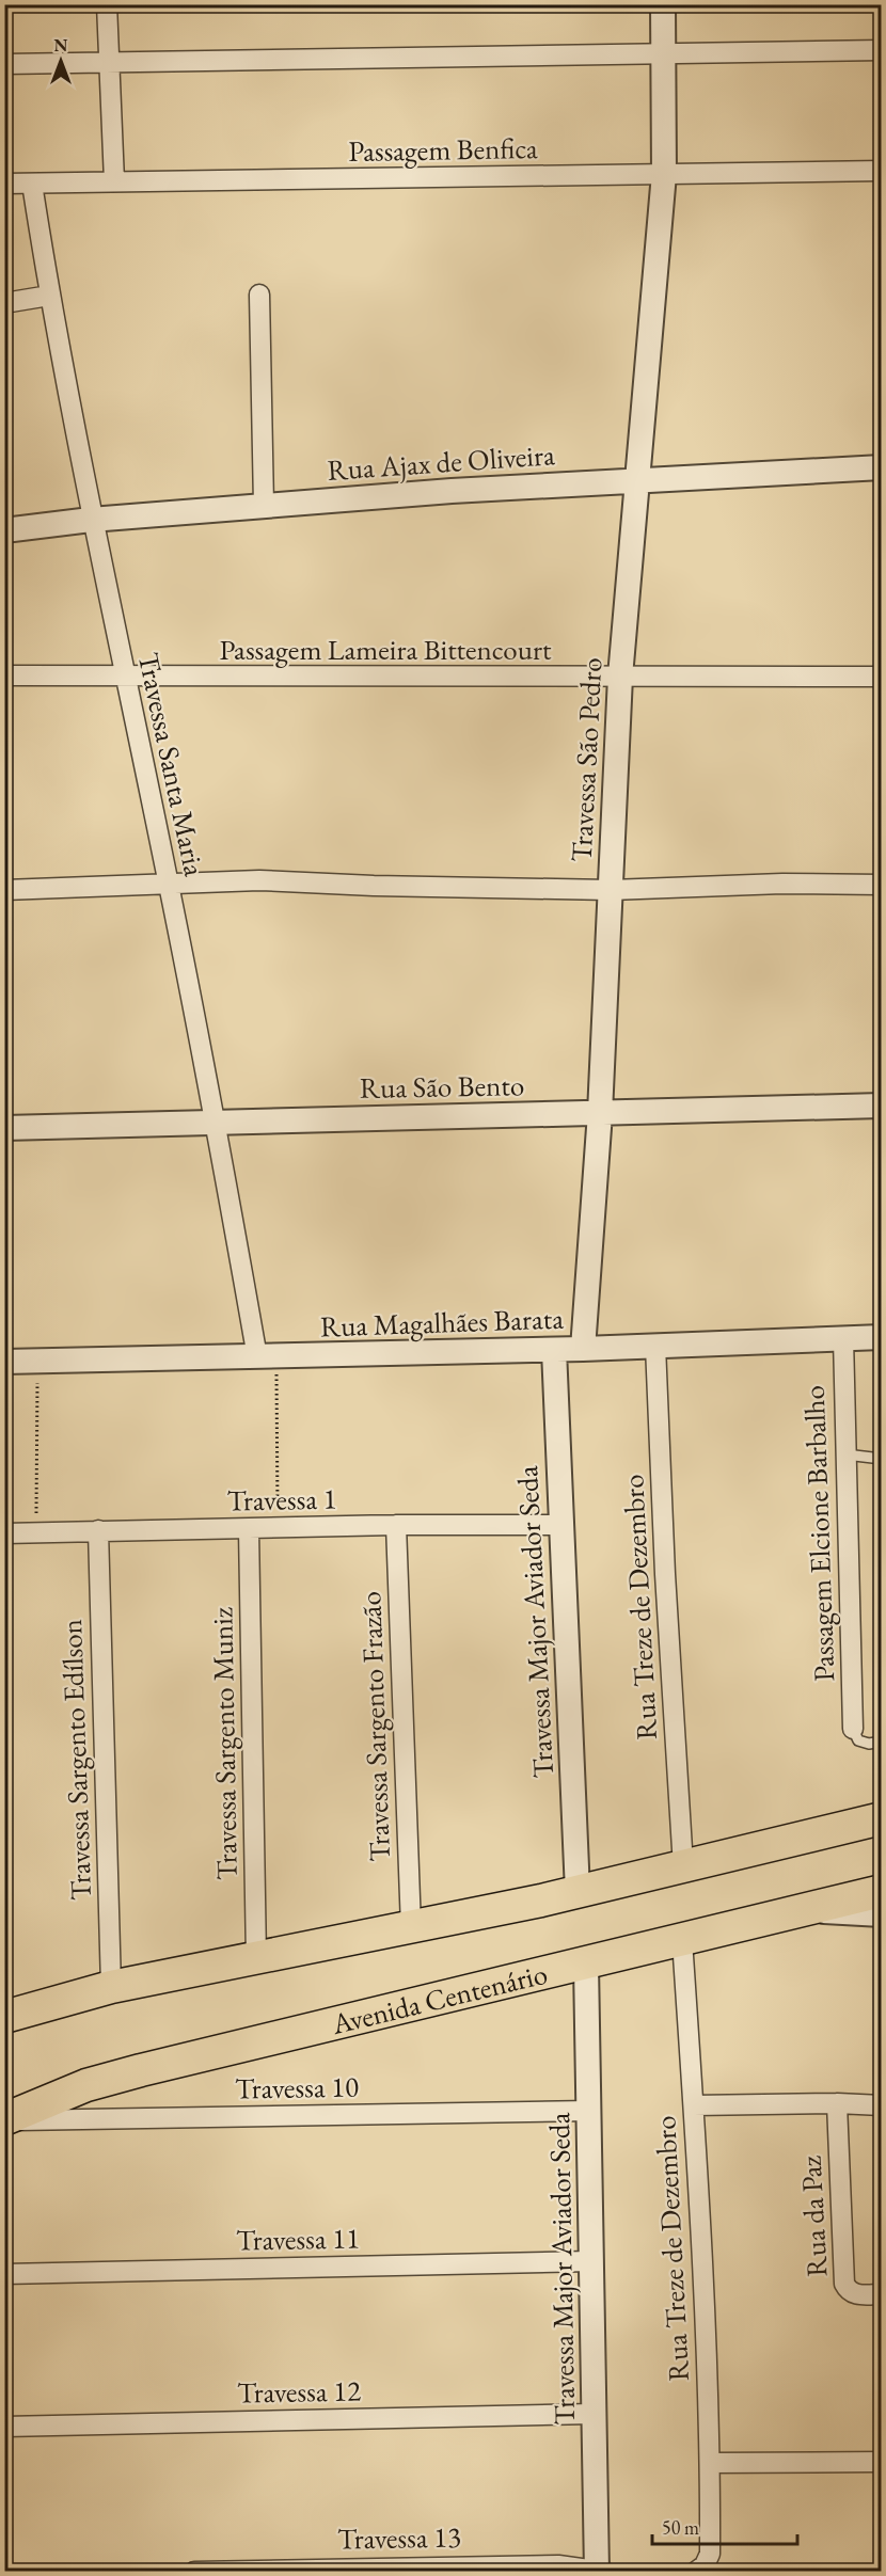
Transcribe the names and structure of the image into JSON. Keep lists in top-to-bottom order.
{
  "streets": {
    "main road": ["Avenida Centenário"],
    "street": [
      "Passagem Benfica",
      "Rua Ajax de Oliveira",
      "Passagem Lameira Bittencourt",
      "Travessa São Pedro",
      "Travessa Santa Maria",
      "Rua São Bento",
      "Rua Magalhães Barata",
      "Travessa 1",
      "Passagem Elcione Barbalho",
      "Rua Treze de Dezembro",
      "Travessa Major Aviador Seda",
      "Travessa Sargento Frazão",
      "Travessa Sargento Muniz",
      "Travessa Sargento Edílson",
      "Travessa 10",
      "Rua da Paz",
      "Travessa 11",
      "Travessa 12",
      "Travessa 13"
    ]
  },
  "crossings": [
    ["Passagem Benfica", "Travessa São Pedro"],
    ["Passagem Benfica", "Travessa Santa Maria"],
    ["Rua Ajax de Oliveira", "Travessa São Pedro"],
    ["Rua Ajax de Oliveira", "Travessa Santa Maria"],
    ["Passagem Lameira Bittencourt", "Travessa São Pedro"],
    ["Passagem Lameira Bittencourt", "Travessa Santa Maria"],
    ["Travessa São Pedro", "Rua São Bento"],
    ["Travessa São Pedro", "Rua Magalhães Barata"],
    ["Travessa Santa Maria", "Rua São Bento"],
    ["Travessa Santa Maria", "Rua Magalhães Barata"],
    ["Rua Magalhães Barata", "Passagem Elcione Barbalho"],
    ["Rua Magalhães Barata", "Rua Treze de Dezembro"],
    ["Rua Magalhães Barata", "Travessa Major Aviador Seda"],
    ["Travessa 1", "Travessa Major Aviador Seda"],
    ["Travessa 1", "Travessa Sargento Frazão"],
    ["Travessa 1", "Travessa Sargento Muniz"],
    ["Travessa 1", "Travessa Sargento Edílson"],
    ["Rua Treze de Dezembro", "Avenida Centenário"],
    ["Travessa Major Aviador Seda", "Avenida Centenário"],
    ["Travessa Major Aviador Seda", "Travessa 10"],
    ["Travessa Major Aviador Seda", "Travessa 11"],
    ["Travessa Major Aviador Seda", "Travessa 12"],
    ["Travessa Major Aviador Seda", "Travessa 13"],
    ["Avenida Centenário", "Travessa 10"]
  ],
  "scale_bar": "50 m",
  "north": "top"
}
